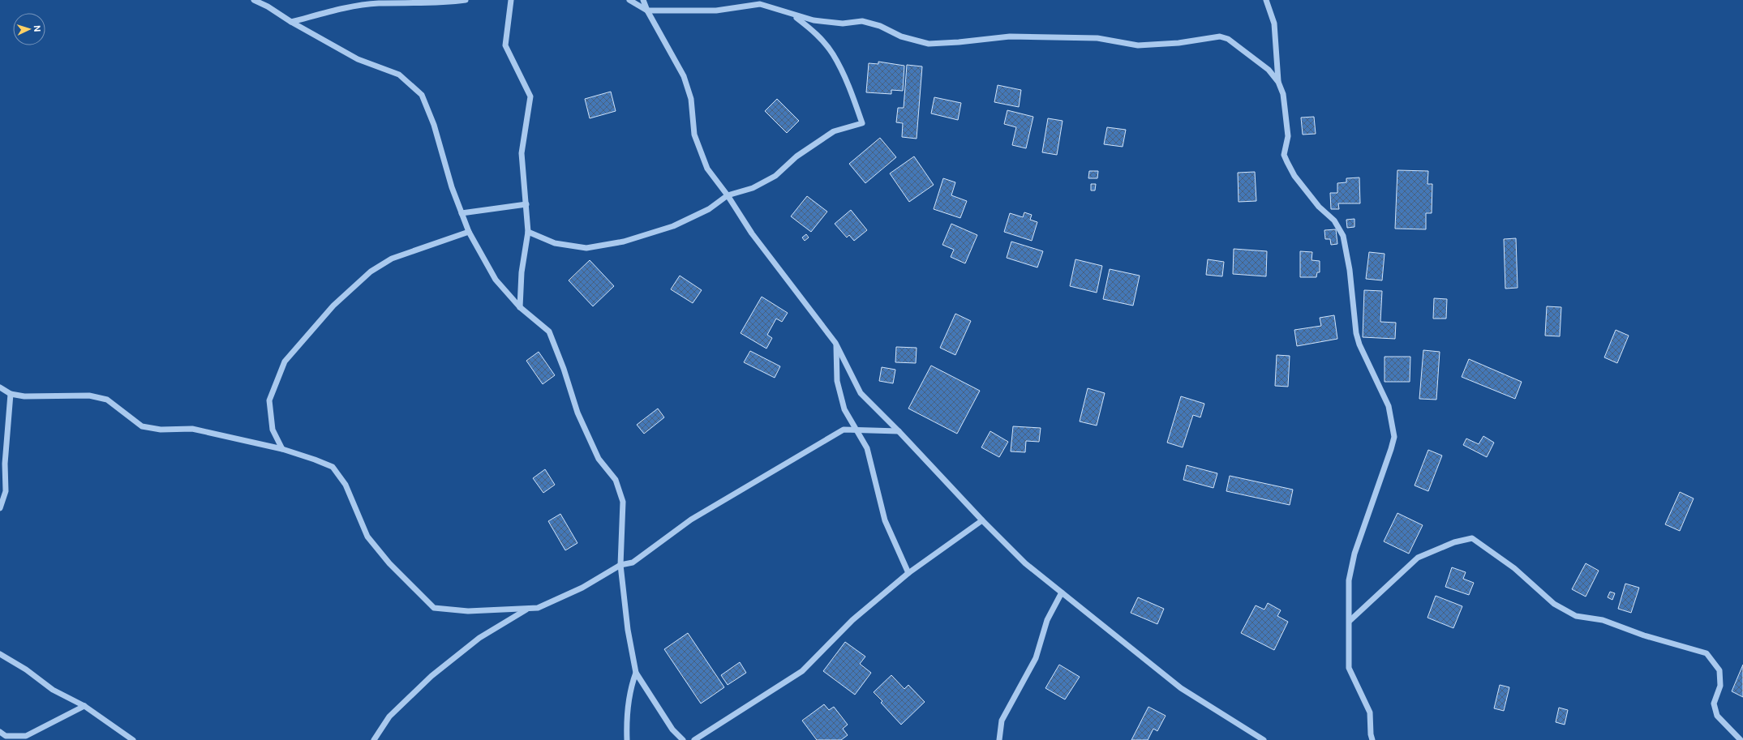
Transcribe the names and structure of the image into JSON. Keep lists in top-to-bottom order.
{
  "north": "right"
}
